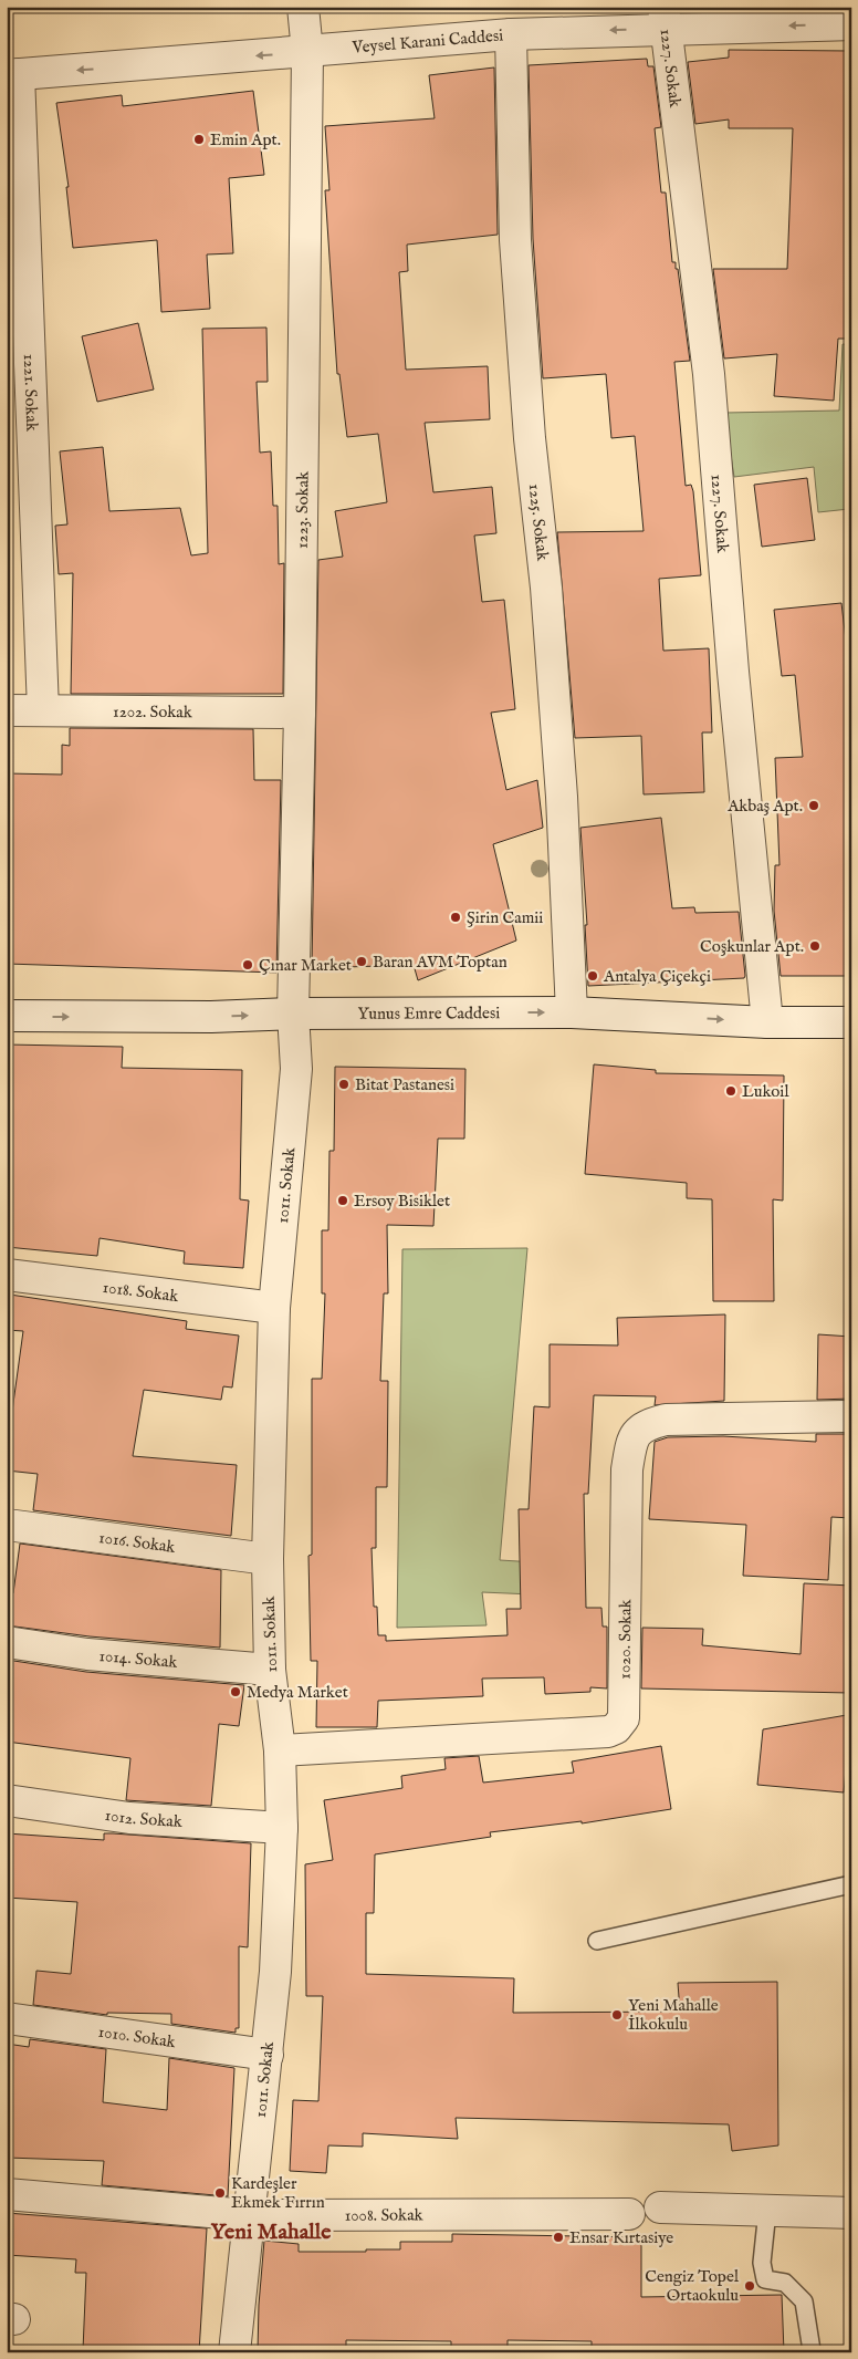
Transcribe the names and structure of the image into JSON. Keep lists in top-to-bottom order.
{
  "streets": {
    "street": [
      "Veysel Karani Caddesi",
      "1227. Sokak",
      "1221. Sokak",
      "1223. Sokak",
      "1225. Sokak",
      "1202. Sokak",
      "Yunus Emre Caddesi",
      "1011. Sokak",
      "1018. Sokak",
      "1016. Sokak",
      "1020. Sokak",
      "1014. Sokak",
      "1012. Sokak",
      "1010. Sokak",
      "1008. Sokak"
    ]
  },
  "crossings": [
    ["Veysel Karani Caddesi", "1227. Sokak"],
    ["Veysel Karani Caddesi", "1221. Sokak"],
    ["Veysel Karani Caddesi", "1223. Sokak"],
    ["Veysel Karani Caddesi", "1225. Sokak"],
    ["1227. Sokak", "Yunus Emre Caddesi"],
    ["1221. Sokak", "1202. Sokak"],
    ["1223. Sokak", "1202. Sokak"],
    ["1223. Sokak", "Yunus Emre Caddesi"],
    ["1223. Sokak", "1011. Sokak"],
    ["1225. Sokak", "Yunus Emre Caddesi"],
    ["Yunus Emre Caddesi", "1011. Sokak"],
    ["1011. Sokak", "1018. Sokak"],
    ["1011. Sokak", "1016. Sokak"],
    ["1011. Sokak", "1020. Sokak"],
    ["1011. Sokak", "1014. Sokak"],
    ["1011. Sokak", "1012. Sokak"],
    ["1011. Sokak", "1010. Sokak"],
    ["1011. Sokak", "1008. Sokak"]
  ],
  "one_way": ["Veysel Karani Caddesi", "Yunus Emre Caddesi"],
  "districts": ["Yeni Mahalle"],
  "places": [
    "Emin Apt.",
    "Akbaş Apt.",
    "Şirin Camii",
    "Coşkunlar Apt.",
    "Baran AVM Toptan",
    "Çınar Market",
    "Antalya Çiçekçi",
    "Bitat Pastanesi",
    "Lukoil",
    "Ersoy Bisiklet",
    "Medya Market",
    "Yeni Mahalle İlkokulu",
    "Kardeşler Ekmek Fırrın",
    "Ensar Kırtasiye",
    "Cengiz Topel Ortaokulu"
  ]
}
